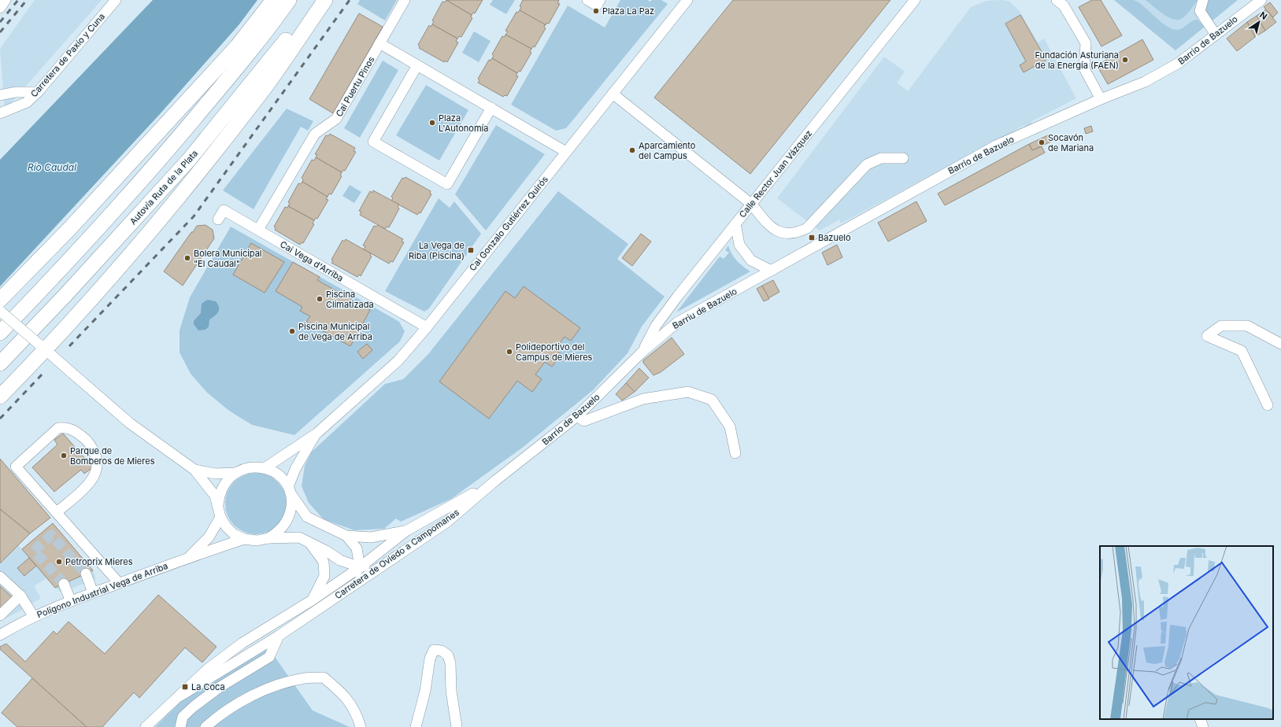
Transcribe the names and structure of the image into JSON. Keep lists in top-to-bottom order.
{
  "streets": {
    "highway": ["Autovía Ruta de la Plata"],
    "street": [
      "Barrio de Bazuelo",
      "Carretera de Paxío y Cuna",
      "Cai Puertu Pinos",
      "Calle Rector Juan Vázquez",
      "Cai Gonzalo Gutiérrez Quirós",
      "Cai Vega d'Arriba",
      "Barriu de Bazuelo",
      "Carretera de Oviedo a Campomanes",
      "Polígono Industrial Vega de Arriba"
    ]
  },
  "crossings": [
    ["Barrio de Bazuelo", "Calle Rector Juan Vázquez"],
    ["Barrio de Bazuelo", "Barriu de Bazuelo"],
    ["Barrio de Bazuelo", "Carretera de Oviedo a Campomanes"],
    ["Cai Puertu Pinos", "Cai Vega d'Arriba"],
    ["Calle Rector Juan Vázquez", "Barriu de Bazuelo"],
    ["Cai Gonzalo Gutiérrez Quirós", "Cai Vega d'Arriba"],
    ["Cai Gonzalo Gutiérrez Quirós", "Polígono Industrial Vega de Arriba"]
  ],
  "water": ["Río Caudal"],
  "places": {
    "other": [
      "Plaza La Paz",
      "Fundación Asturiana de la Energía (FAEN)",
      "Plaza L'Autonomía",
      "Socavón de Mariana",
      "Aparcamiento del Campus",
      "Bolera Municipal \"El Caudal\"",
      "Piscina Climatizada",
      "Piscina Municipal de Vega de Arriba",
      "Polideportivo del Campus de Mieres",
      "Parque de Bomberos de Mieres",
      "Petroprix Mieres"
    ],
    "transit": ["Bazuelo", "La Vega de Riba (Piscina)", "La Coca"]
  },
  "north": "top right"
}
